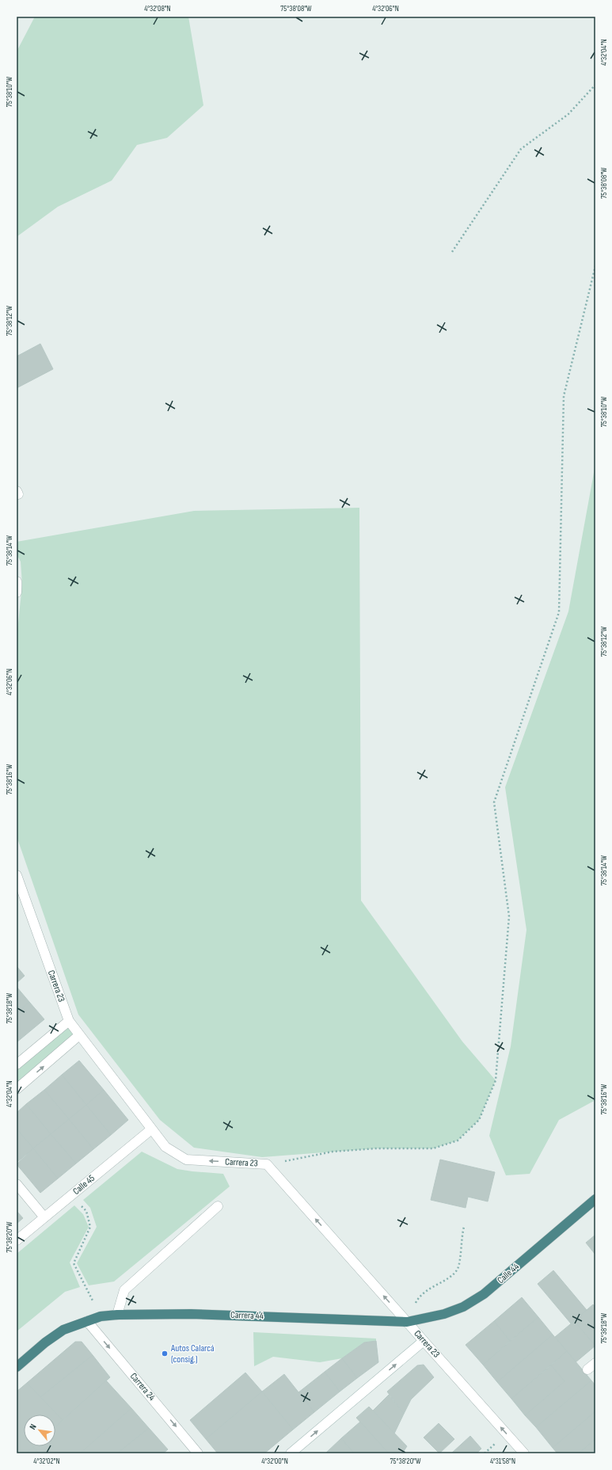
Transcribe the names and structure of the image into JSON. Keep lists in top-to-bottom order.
{
  "streets": {
    "highway": ["Calle 44", "Carrera 44"],
    "street": ["Carrera 23", "Calle 45", "Carrera 24"]
  },
  "crossings": [
    ["Carrera 23", "Calle 45"],
    ["Carrera 23", "Calle 44"],
    ["Carrera 23", "Carrera 44"],
    ["Calle 44", "Carrera 44"],
    ["Carrera 44", "Carrera 24"]
  ],
  "one_way": ["Carrera 23", "Carrera 24"],
  "places": ["Autos Calarcá (consig.)"],
  "north": "top left",
  "coordinates": [
    "4°32'08\"N",
    "75°38'08\"W",
    "4°32'06\"N",
    "4°32'04\"N",
    "75°38'10\"W",
    "75°38'12\"W",
    "75°38'14\"W",
    "75°38'16\"W",
    "75°38'18\"W",
    "75°38'20\"W",
    "4°32'02\"N",
    "4°32'00\"N",
    "4°31'58\"N"
  ]
}
